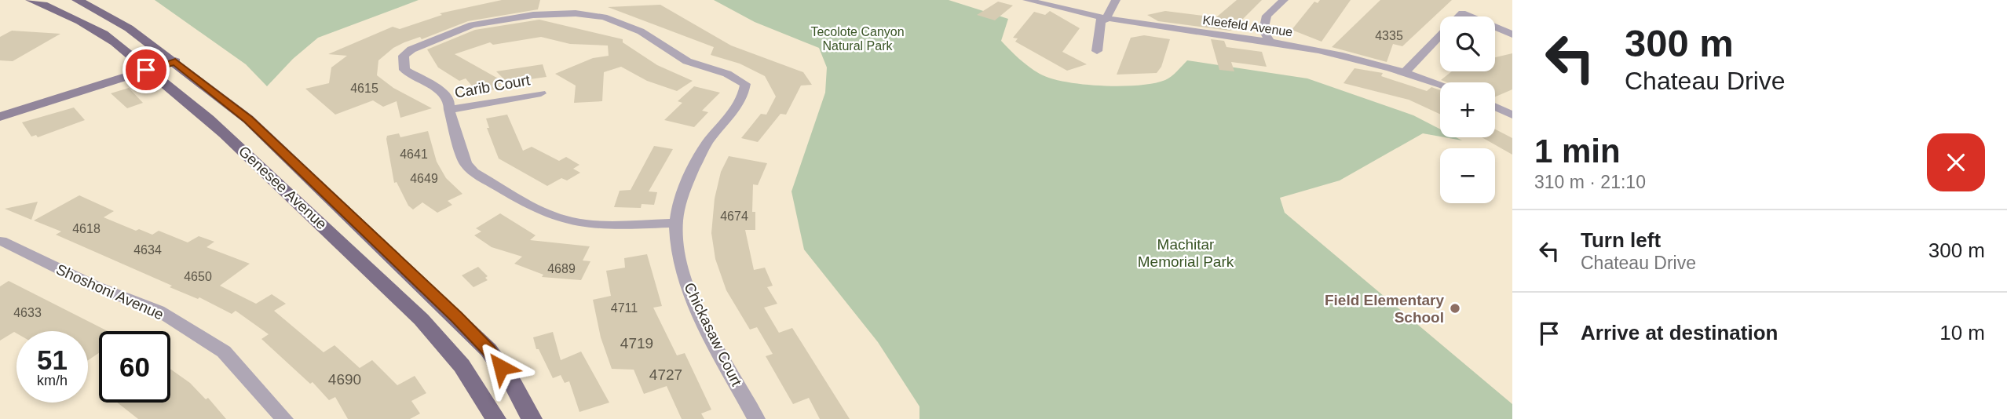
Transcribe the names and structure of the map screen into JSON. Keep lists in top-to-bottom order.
{
  "streets": {
    "main road": ["Genesee Avenue"],
    "street": [
      "Kleefeld Avenue",
      "Carib Court",
      "Shoshoni Avenue",
      "Chickasaw Court"
    ]
  },
  "crossings": [
    ["Carib Court", "Chickasaw Court"]
  ],
  "parks": ["Tecolote Canyon Natural Park", "Machitar Memorial Park"],
  "places": ["Field Elementary School"],
  "house_numbers": [
    "4335",
    "4615",
    "4641",
    "4649",
    "4674",
    "4618",
    "4634",
    "4689",
    "4650",
    "4711",
    "4633",
    "4719",
    "4727",
    "4690"
  ],
  "page": {
    "turn": ["300 m", "Chateau Drive"],
    "map_buttons": ["+", "−"],
    "heading": ["1 min", "310 m · 21:10"],
    "list": [
      {
        "name": "Turn left",
        "note": "Chateau Drive",
        "value": "300 m"
      },
      {
        "name": "Arrive at destination",
        "value": "10 m"
      }
    ],
    "speed": "51 km/h",
    "limit": "60"
  }
}
